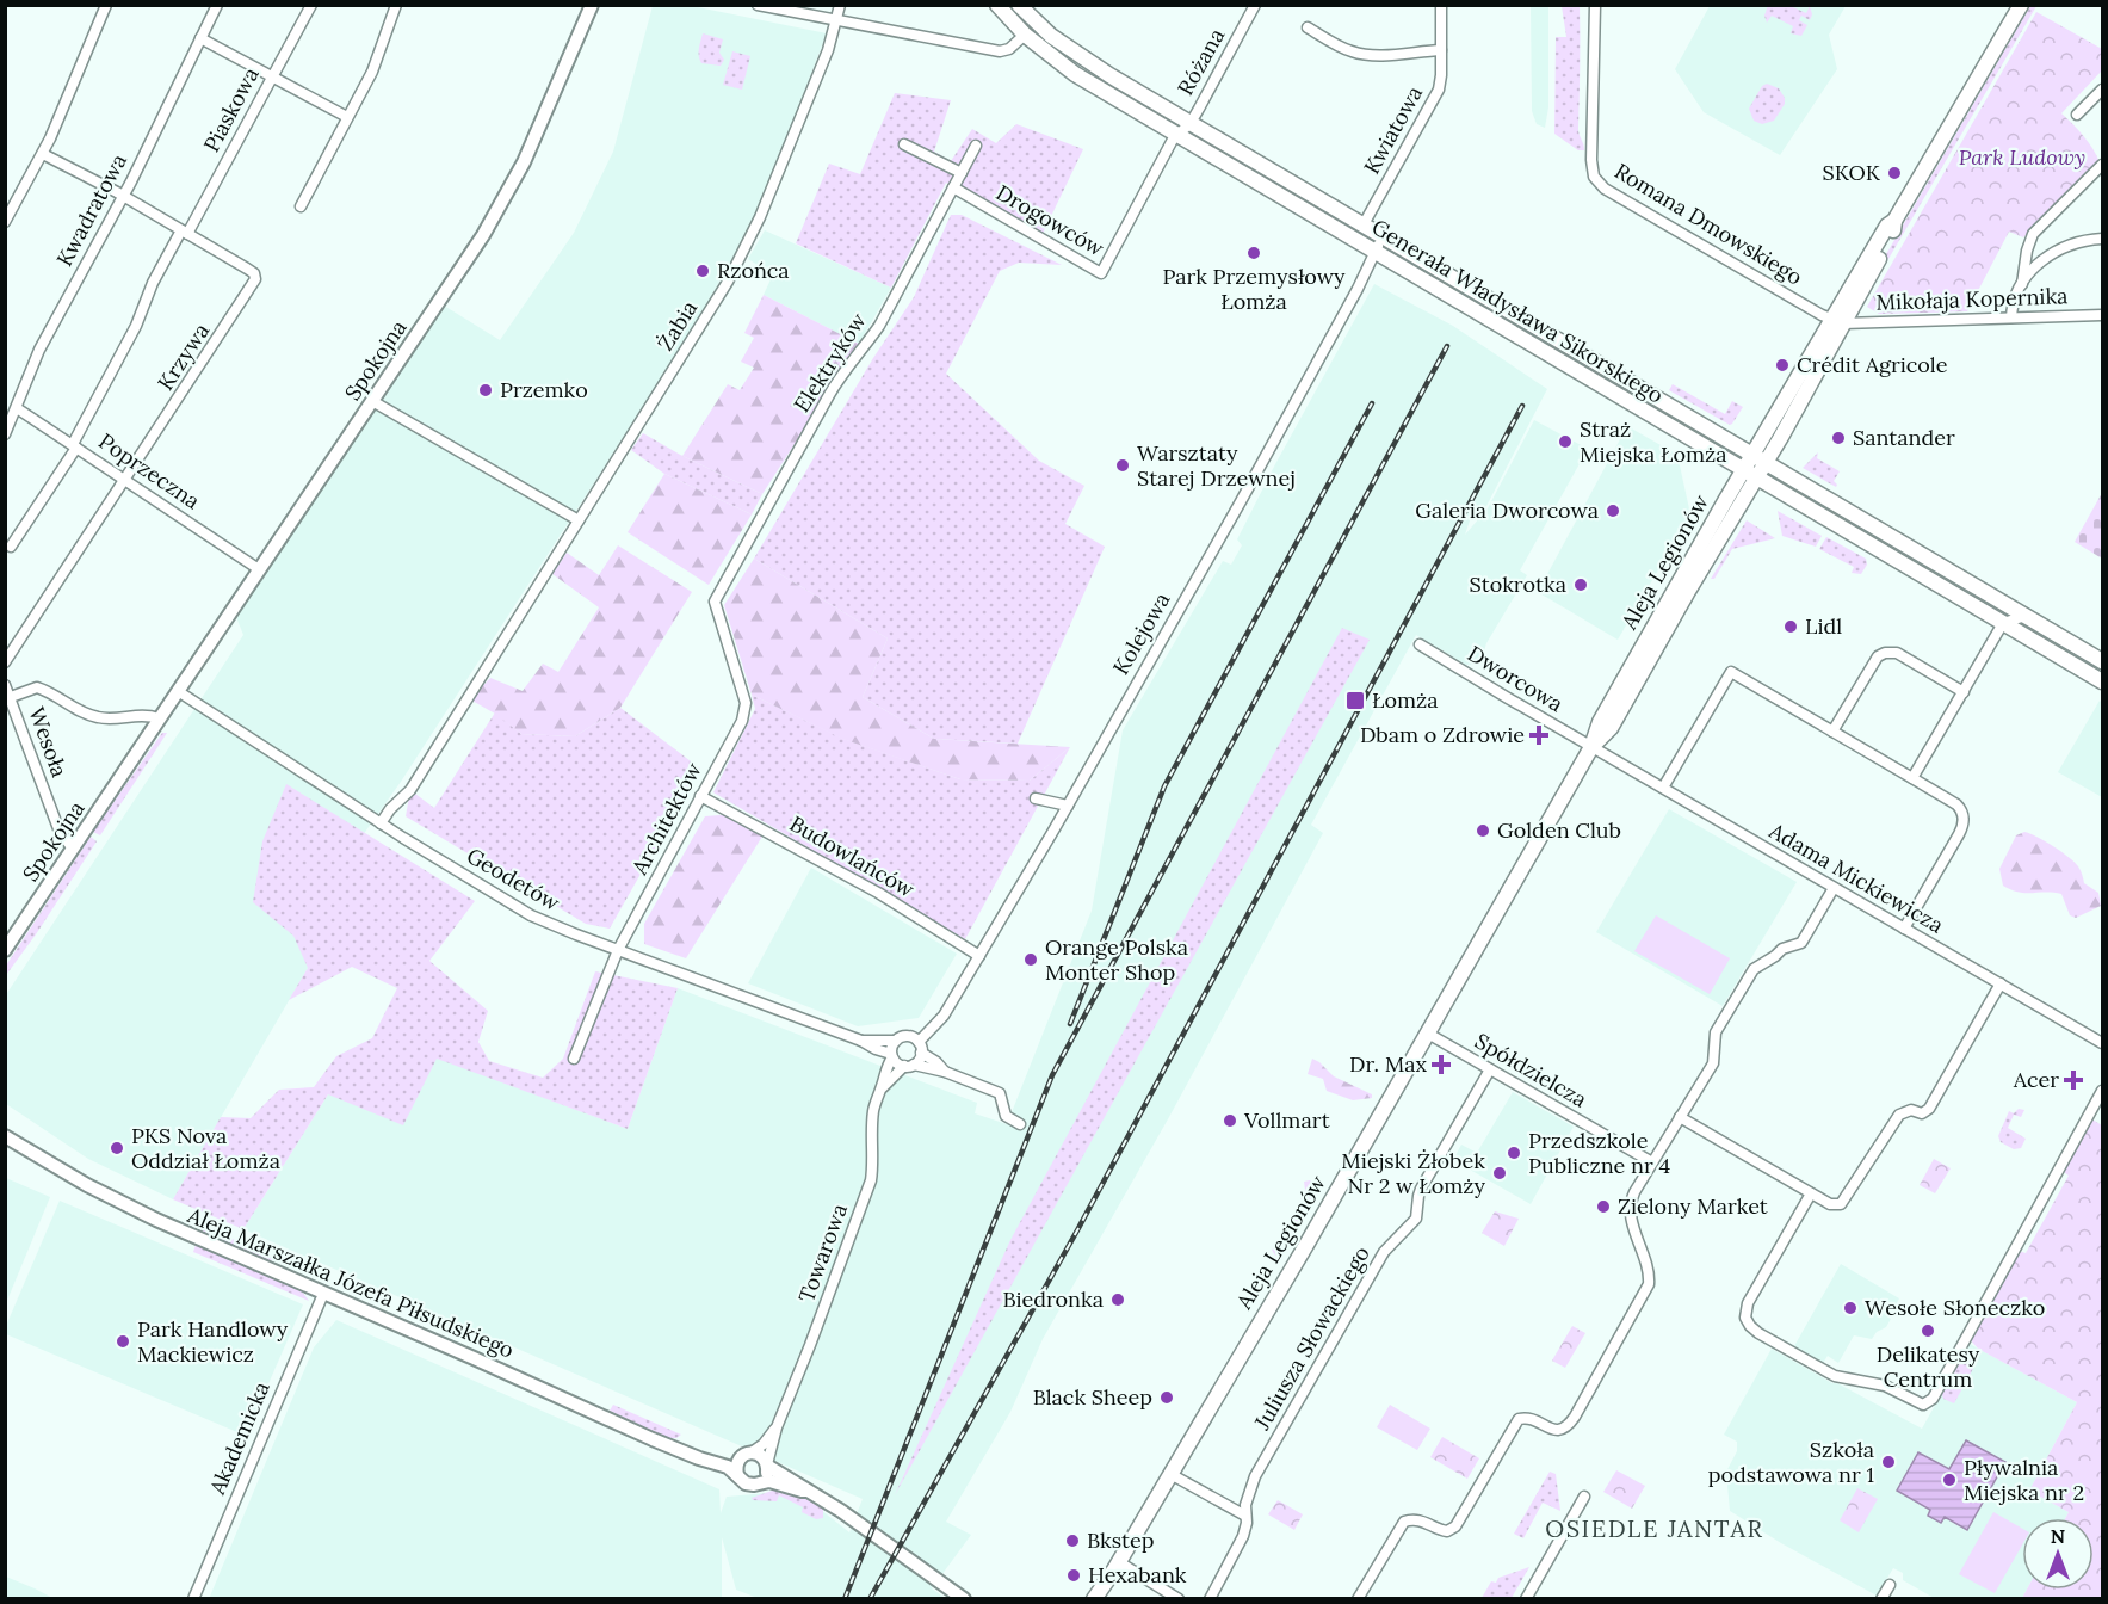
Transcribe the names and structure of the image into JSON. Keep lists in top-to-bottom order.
{
  "streets": {
    "main road": ["Generała Władysława Sikorskiego", "Aleja Legionów"],
    "street": [
      "Różana",
      "Piaskowa",
      "Kwiatowa",
      "Kwadratowa",
      "Drogowców",
      "Romana Dmowskiego",
      "Mikołaja Kopernika",
      "Żabia",
      "Krzywa",
      "Spokojna",
      "Elektryków",
      "Poprzeczna",
      "Kolejowa",
      "Dworcowa",
      "Wesoła",
      "Architektów",
      "Budowlańców",
      "Adama Mickiewicza",
      "Geodetów",
      "Spółdzielcza",
      "Towarowa",
      "Aleja Marszałka Józefa Piłsudskiego",
      "Juliusza Słowackiego",
      "Akademicka"
    ]
  },
  "crossings": [
    ["Różana", "Drogowców"],
    ["Różana", "Generała Władysława Sikorskiego"],
    ["Piaskowa", "Krzywa"],
    ["Piaskowa", "Poprzeczna"],
    ["Kwiatowa", "Generała Władysława Sikorskiego"],
    ["Kwadratowa", "Krzywa"],
    ["Kwadratowa", "Poprzeczna"],
    ["Drogowców", "Generała Władysława Sikorskiego"],
    ["Drogowców", "Elektryków"],
    ["Romana Dmowskiego", "Mikołaja Kopernika"],
    ["Romana Dmowskiego", "Aleja Legionów"],
    ["Mikołaja Kopernika", "Aleja Legionów"],
    ["Generała Władysława Sikorskiego", "Aleja Legionów"],
    ["Generała Władysława Sikorskiego", "Kolejowa"],
    ["Żabia", "Geodetów"],
    ["Krzywa", "Poprzeczna"],
    ["Spokojna", "Poprzeczna"],
    ["Spokojna", "Wesoła"],
    ["Spokojna", "Geodetów"],
    ["Elektryków", "Architektów"],
    ["Aleja Legionów", "Dworcowa"],
    ["Aleja Legionów", "Adama Mickiewicza"],
    ["Aleja Legionów", "Spółdzielcza"],
    ["Kolejowa", "Budowlańców"],
    ["Kolejowa", "Geodetów"],
    ["Kolejowa", "Towarowa"],
    ["Dworcowa", "Adama Mickiewicza"],
    ["Architektów", "Budowlańców"],
    ["Architektów", "Geodetów"],
    ["Geodetów", "Towarowa"],
    ["Spółdzielcza", "Juliusza Słowackiego"],
    ["Towarowa", "Aleja Marszałka Józefa Piłsudskiego"],
    ["Aleja Marszałka Józefa Piłsudskiego", "Akademicka"]
  ],
  "districts": ["OSIEDLE JANTAR"],
  "parks": ["Park Ludowy"],
  "places": {
    "other": [
      "SKOK",
      "Park Przemysłowy Łomża",
      "Rzońca",
      "Crédit Agricole",
      "Przemko",
      "Santander",
      "Straż Miejska Łomża",
      "Warsztaty Starej Drzewnej",
      "Galeria Dworcowa",
      "Stokrotka",
      "Lidl",
      "Golden Club",
      "Orange Polska Monter Shop",
      "Vollmart",
      "PKS Nova Oddział Łomża",
      "Przedszkole Publiczne nr 4",
      "Miejski Żłobek Nr 2 w Łomży",
      "Zielony Market",
      "Biedronka",
      "Wesołe Słoneczko",
      "Delikatesy Centrum",
      "Park Handlowy Mackiewicz",
      "Black Sheep",
      "Szkoła podstawowa nr 1",
      "Pływalnia Miejska nr 2",
      "Bkstep",
      "Hexabank"
    ],
    "transit": ["Łomża"],
    "health": ["Dbam o Zdrowie", "Dr. Max", "Acer"]
  },
  "north": "top"
}
